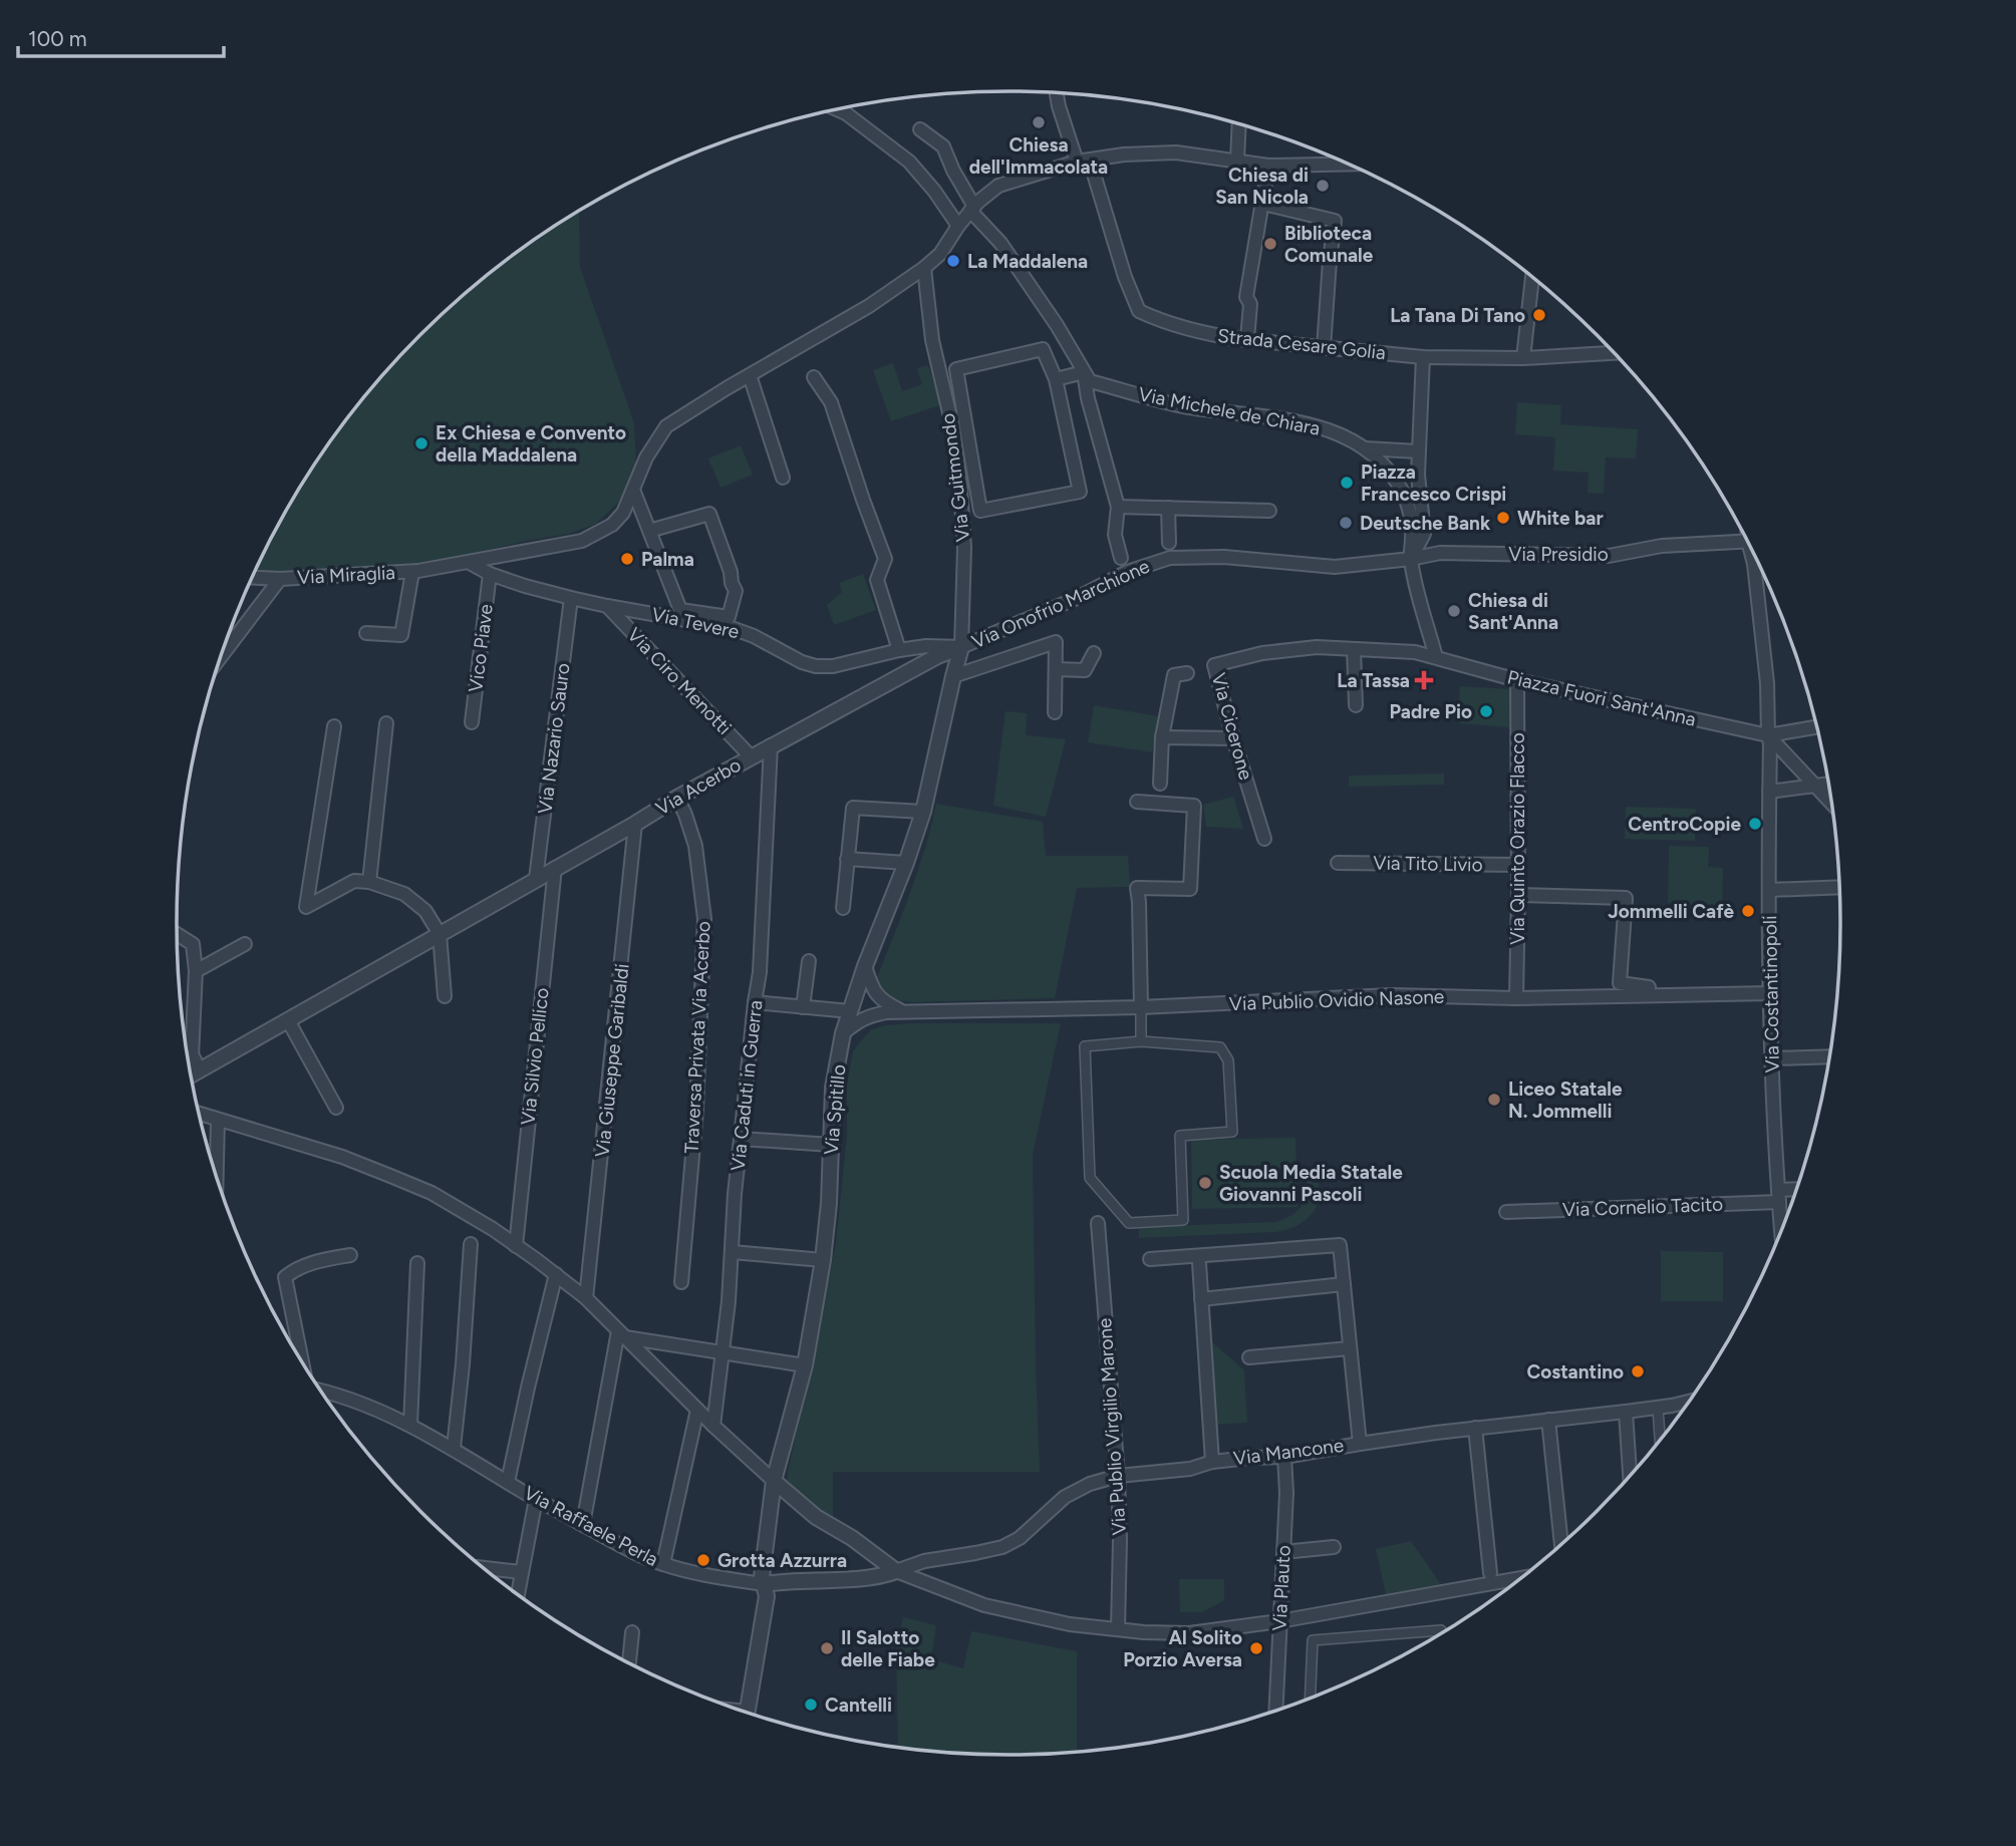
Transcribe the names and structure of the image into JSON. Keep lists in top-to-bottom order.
{
  "streets": {
    "street": [
      "Strada Cesare Golia",
      "Via Michele de Chiara",
      "Via Guitmondo",
      "Via Presidio",
      "Via Miraglia",
      "Via Onofrio Marchione",
      "Via Tevere",
      "Vico Piave",
      "Via Ciro Menotti",
      "Piazza Fuori Sant'Anna",
      "Via Cicerone",
      "Via Nazario Sauro",
      "Via Acerbo",
      "Via Quinto Orazio Flacco",
      "Via Tito Livio",
      "Via Costantinopoli",
      "Via Publio Ovidio Nasone",
      "Traversa Privata Via Acerbo",
      "Via Silvio Pellico",
      "Via Giuseppe Garibaldi",
      "Via Caduti in Guerra",
      "Via Spitillo",
      "Via Cornelio Tacito",
      "Via Publio Virgilio Marone",
      "Via Mancone",
      "Via Raffaele Perla",
      "Via Plauto"
    ]
  },
  "crossings": [
    ["Strada Cesare Golia", "Via Miraglia"],
    ["Via Guitmondo", "Via Miraglia"],
    ["Via Guitmondo", "Via Onofrio Marchione"],
    ["Via Guitmondo", "Via Tevere"],
    ["Via Guitmondo", "Via Acerbo"],
    ["Via Guitmondo", "Via Spitillo"],
    ["Via Presidio", "Via Onofrio Marchione"],
    ["Via Miraglia", "Via Tevere"],
    ["Via Onofrio Marchione", "Via Tevere"],
    ["Via Onofrio Marchione", "Via Acerbo"],
    ["Via Onofrio Marchione", "Via Spitillo"],
    ["Via Tevere", "Vico Piave"],
    ["Via Tevere", "Via Ciro Menotti"],
    ["Via Tevere", "Via Nazario Sauro"],
    ["Via Tevere", "Via Acerbo"],
    ["Via Tevere", "Via Spitillo"],
    ["Via Ciro Menotti", "Via Acerbo"],
    ["Piazza Fuori Sant'Anna", "Via Cicerone"],
    ["Piazza Fuori Sant'Anna", "Via Quinto Orazio Flacco"],
    ["Piazza Fuori Sant'Anna", "Via Costantinopoli"],
    ["Via Nazario Sauro", "Via Acerbo"],
    ["Via Acerbo", "Traversa Privata Via Acerbo"],
    ["Via Acerbo", "Via Silvio Pellico"],
    ["Via Acerbo", "Via Giuseppe Garibaldi"],
    ["Via Acerbo", "Via Caduti in Guerra"],
    ["Via Acerbo", "Via Spitillo"],
    ["Via Quinto Orazio Flacco", "Via Tito Livio"],
    ["Via Quinto Orazio Flacco", "Via Publio Ovidio Nasone"],
    ["Via Costantinopoli", "Via Publio Ovidio Nasone"],
    ["Via Costantinopoli", "Via Cornelio Tacito"],
    ["Via Publio Ovidio Nasone", "Via Spitillo"],
    ["Via Spitillo", "Via Raffaele Perla"],
    ["Via Publio Virgilio Marone", "Via Mancone"],
    ["Via Mancone", "Via Raffaele Perla"],
    ["Via Mancone", "Via Plauto"]
  ],
  "places": {
    "other": [
      "Chiesa dell'Immacolata",
      "Chiesa di San Nicola",
      "Biblioteca Comunale",
      "La Maddalena",
      "La Tana Di Tano",
      "Ex Chiesa e Convento della Maddalena",
      "Piazza Francesco Crispi",
      "White bar",
      "Deutsche Bank",
      "Palma",
      "Chiesa di Sant'Anna",
      "Padre Pio",
      "CentroCopie",
      "Jommelli Cafè",
      "Liceo Statale N. Jommelli",
      "Scuola Media Statale Giovanni Pascoli",
      "Costantino",
      "Grotta Azzurra",
      "Il Salotto delle Fiabe",
      "Al Solito Porzio Aversa",
      "Cantelli"
    ],
    "health": ["La Tassa"]
  },
  "scale_bar": "100 m"
}
